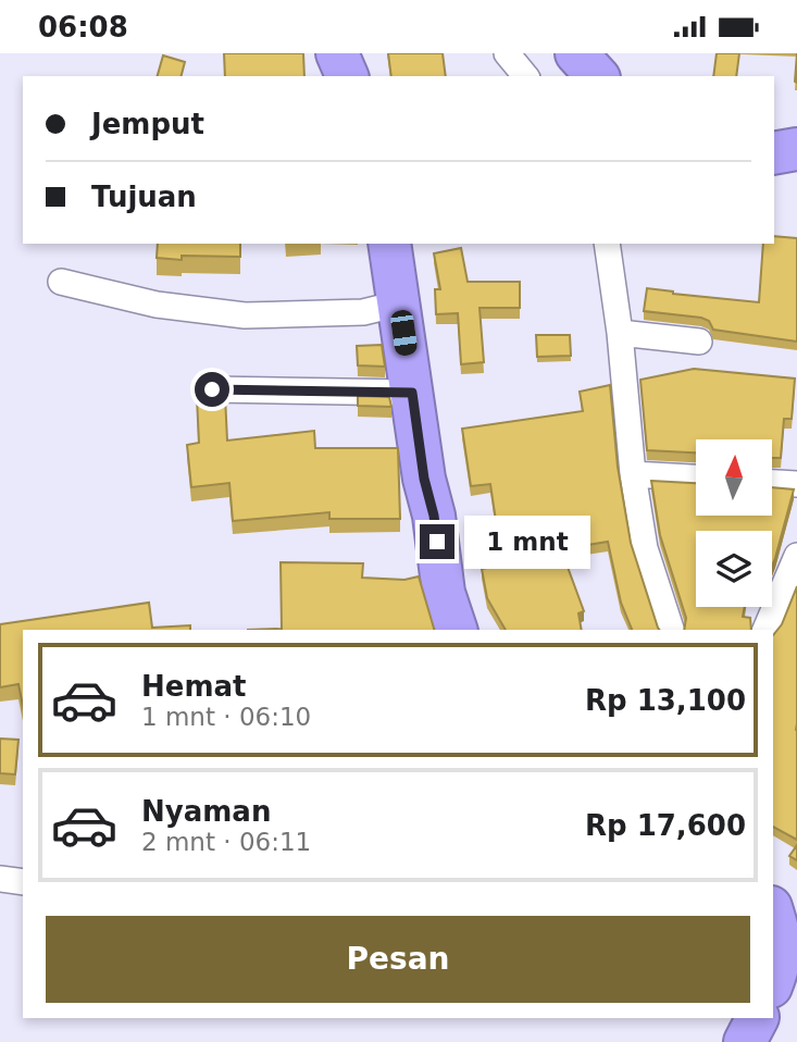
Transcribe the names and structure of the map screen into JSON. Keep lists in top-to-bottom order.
{
  "north": "top",
  "page": {
    "status": "06:08",
    "banner": ["Jemput", "Tujuan"],
    "bubble": "1 mnt",
    "list": [
      {
        "name": "Hemat",
        "note": "1 mnt · 06:10",
        "value": "Rp 13,100"
      },
      {
        "name": "Nyaman",
        "note": "2 mnt · 06:11",
        "value": "Rp 17,600"
      }
    ],
    "buttons": "Pesan"
  }
}
